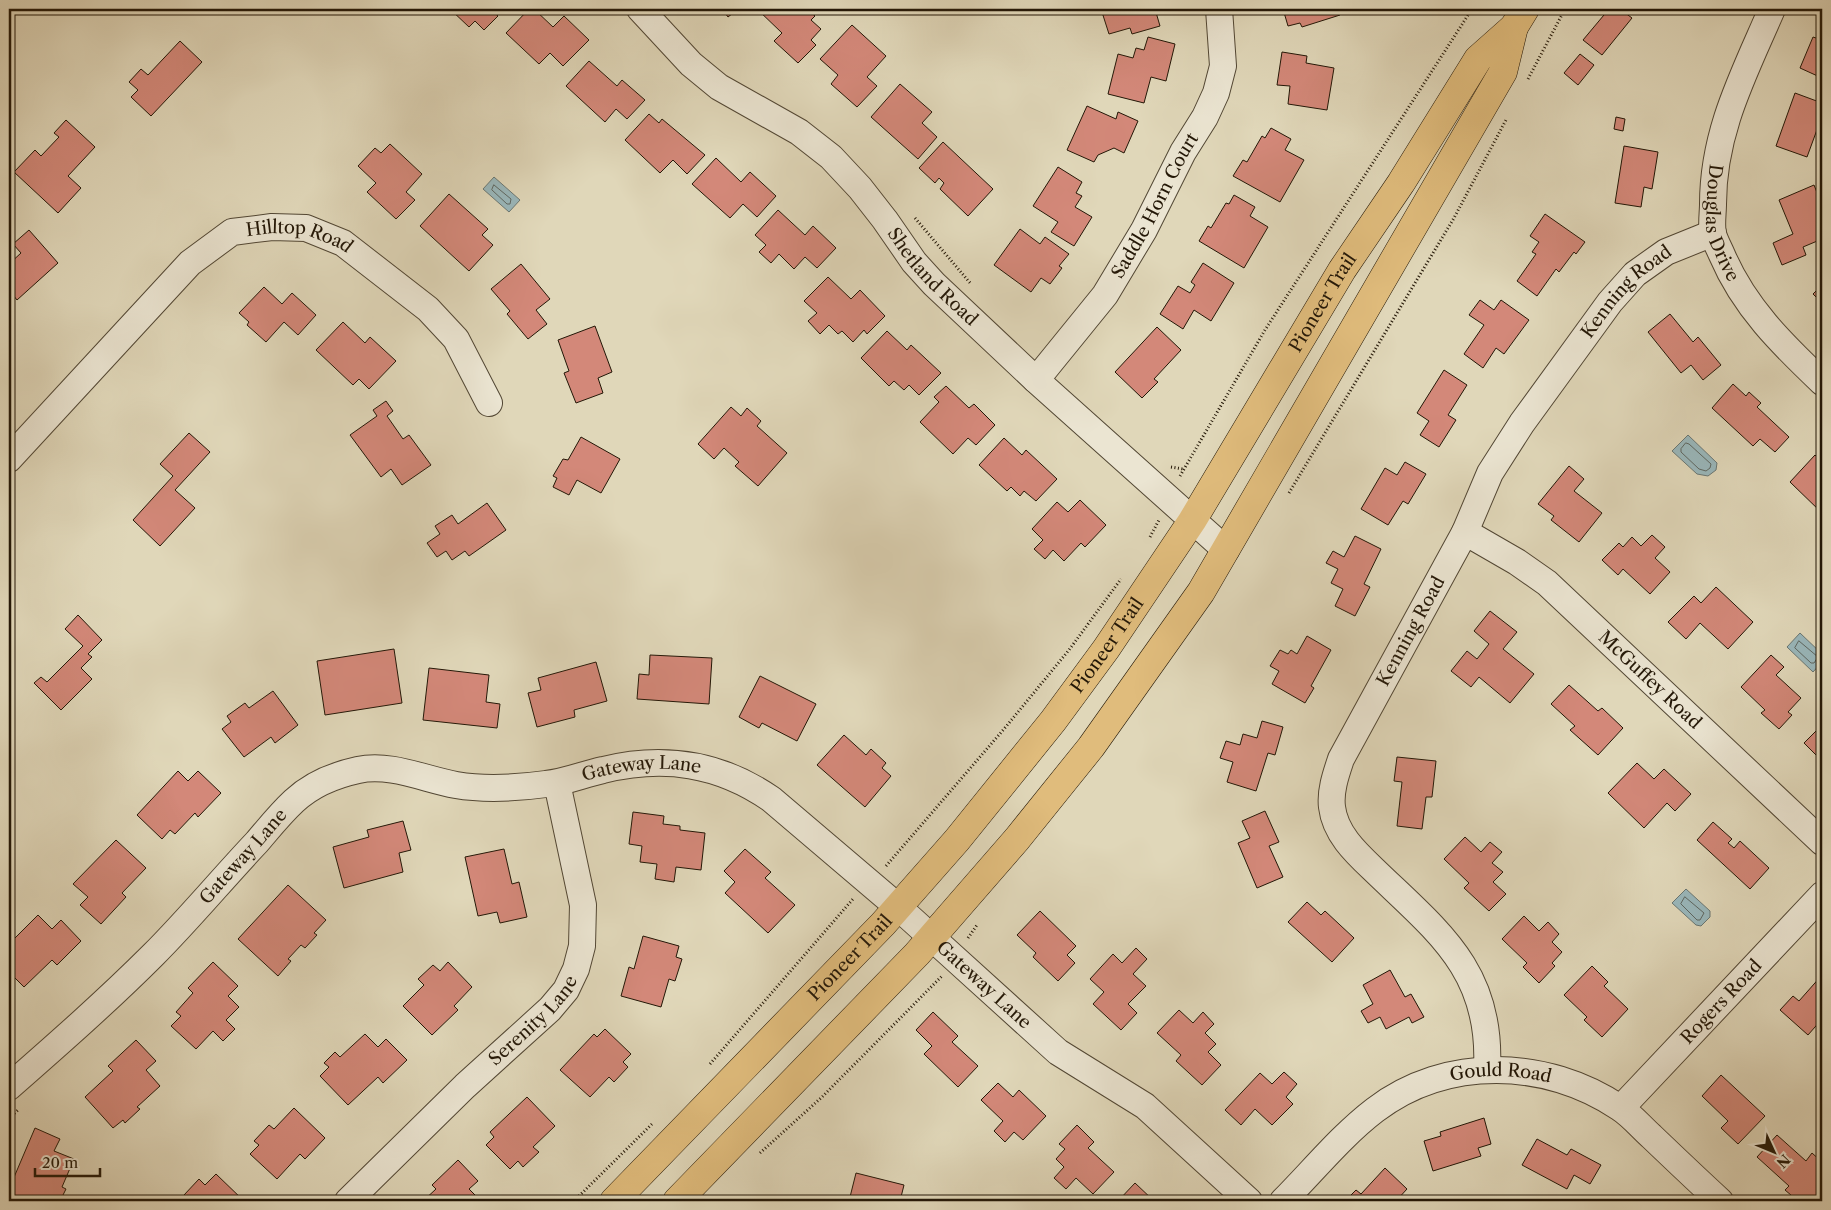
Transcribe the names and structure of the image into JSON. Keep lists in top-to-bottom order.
{
  "streets": {
    "main road": ["Pioneer Trail"],
    "street": [
      "Saddle Horn Court",
      "Douglas Drive",
      "Hilltop Road",
      "Shetland Road",
      "Kenning Road",
      "McGuffey Road",
      "Gateway Lane",
      "Rogers Road",
      "Serenity Lane",
      "Gould Road"
    ]
  },
  "crossings": [
    ["Saddle Horn Court", "Shetland Road"],
    ["Douglas Drive", "Kenning Road"],
    ["Shetland Road", "Pioneer Trail"],
    ["Kenning Road", "McGuffey Road"],
    ["Kenning Road", "Gould Road"],
    ["Pioneer Trail", "Gateway Lane"],
    ["Gateway Lane", "Serenity Lane"],
    ["Rogers Road", "Gould Road"]
  ],
  "scale_bar": "20 m",
  "north": "bottom right"
}
